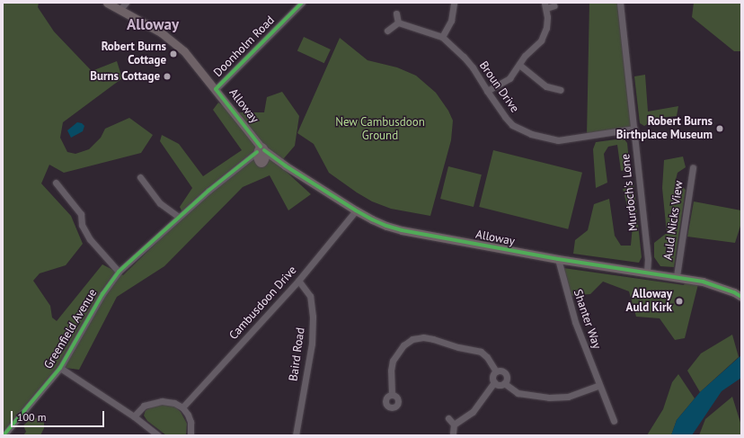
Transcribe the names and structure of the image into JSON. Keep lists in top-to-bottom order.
{
  "streets": {
    "main road": ["Alloway"],
    "street": [
      "Doonholm Road",
      "Broun Drive",
      "Murdoch's Lone",
      "Auld Nicks View",
      "Cambusdoon Drive",
      "Shanter Way",
      "Greenfield Avenue",
      "Baird Road"
    ]
  },
  "crossings": [
    ["Doonholm Road", "Alloway"],
    ["Broun Drive", "Murdoch's Lone"],
    ["Alloway", "Murdoch's Lone"],
    ["Alloway", "Auld Nicks View"],
    ["Alloway", "Cambusdoon Drive"],
    ["Alloway", "Shanter Way"],
    ["Alloway", "Greenfield Avenue"],
    ["Cambusdoon Drive", "Baird Road"]
  ],
  "districts": ["Alloway"],
  "parks": ["New Cambusdoon Ground"],
  "places": [
    "Robert Burns Cottage",
    "Burns Cottage",
    "Robert Burns Birthplace Museum",
    "Alloway Auld Kirk"
  ],
  "scale_bar": "100 m"
}
